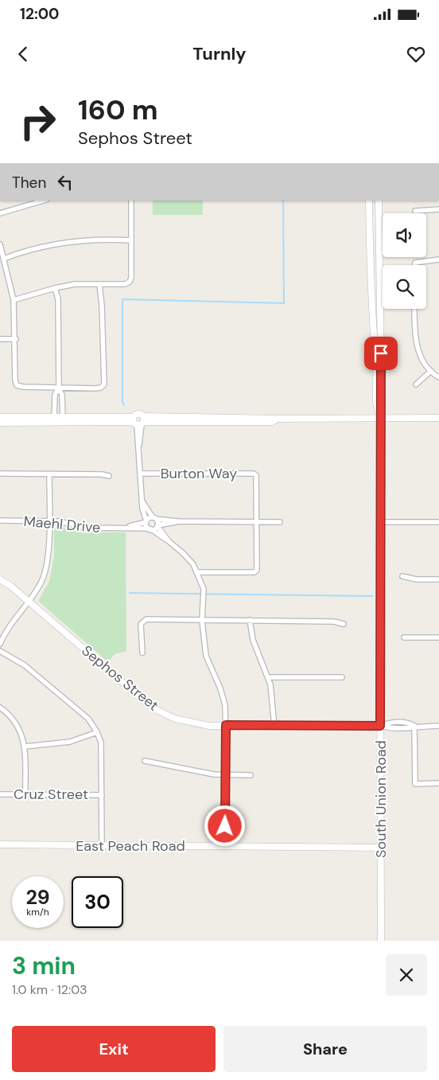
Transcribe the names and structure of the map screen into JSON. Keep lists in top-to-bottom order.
{
  "streets": {
    "street": [
      "Burton Way",
      "Maehl Drive",
      "Sephos Street",
      "Cruz Street",
      "South Union Road",
      "East Peach Road"
    ]
  },
  "crossings": [
    ["Sephos Street", "South Union Road"],
    ["South Union Road", "East Peach Road"]
  ],
  "page": {
    "status": "12:00",
    "header": "Turnly",
    "turn": ["160 m", "Sephos Street"],
    "then": "Then",
    "speed": "29 km/h",
    "limit": "30",
    "heading": ["3 min", "1.0 km · 12:03"],
    "buttons": ["Exit", "Share"]
  }
}
